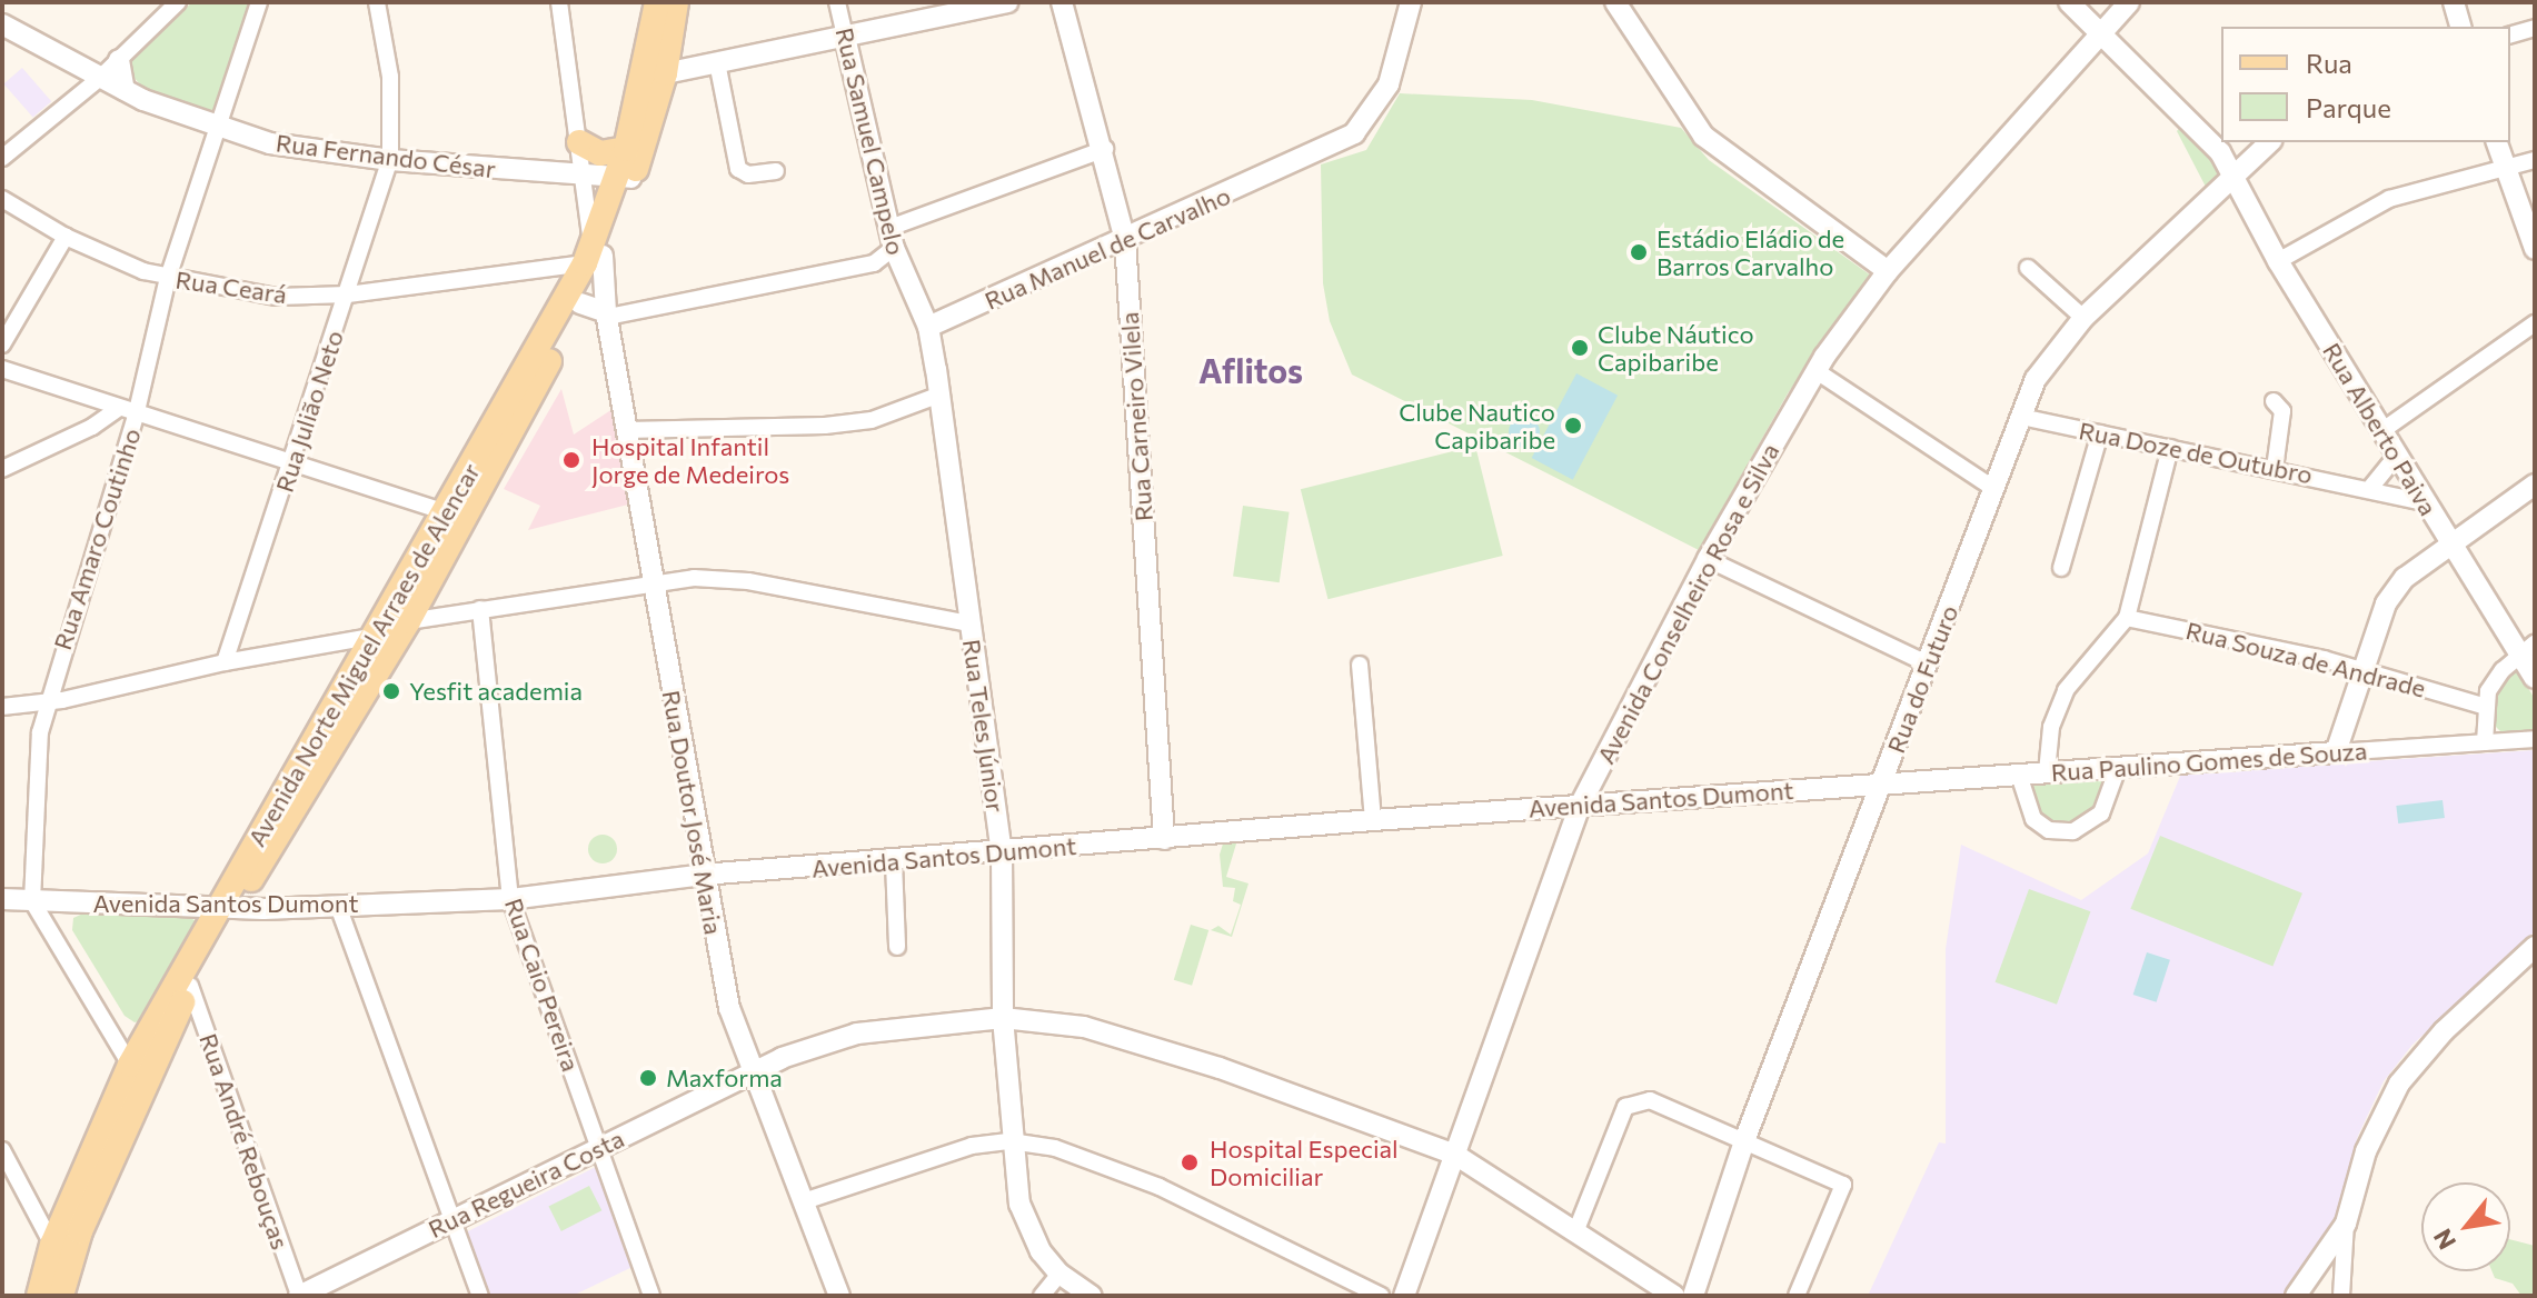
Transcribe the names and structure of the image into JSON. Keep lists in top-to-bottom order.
{
  "streets": {
    "main road": ["Avenida Norte Miguel Arraes de Alencar"],
    "street": [
      "Rua Samuel Campelo",
      "Rua Fernando César",
      "Rua Manuel de Carvalho",
      "Rua Ceará",
      "Rua Julião Neto",
      "Rua Carneiro Vilela",
      "Rua Alberto Paiva",
      "Rua Doze de Outubro",
      "Rua Amaro Coutinho",
      "Avenida Conselheiro Rosa e Silva",
      "Rua Souza de Andrade",
      "Rua do Futuro",
      "Rua Teles Júnior",
      "Rua Paulino Gomes de Souza",
      "Avenida Santos Dumont",
      "Rua Doutor José Maria",
      "Rua Caio Pereira",
      "Rua André Rebouças",
      "Rua Regueira Costa"
    ]
  },
  "crossings": [
    ["Rua Samuel Campelo", "Rua Manuel de Carvalho"],
    ["Rua Samuel Campelo", "Rua Teles Júnior"],
    ["Rua Fernando César", "Rua Julião Neto"],
    ["Rua Fernando César", "Rua Amaro Coutinho"],
    ["Rua Fernando César", "Avenida Norte Miguel Arraes de Alencar"],
    ["Rua Fernando César", "Rua Doutor José Maria"],
    ["Rua Manuel de Carvalho", "Rua Carneiro Vilela"],
    ["Rua Manuel de Carvalho", "Rua Teles Júnior"],
    ["Rua Ceará", "Rua Julião Neto"],
    ["Rua Ceará", "Rua Amaro Coutinho"],
    ["Rua Ceará", "Avenida Norte Miguel Arraes de Alencar"],
    ["Rua Ceará", "Rua Doutor José Maria"],
    ["Rua Carneiro Vilela", "Avenida Santos Dumont"],
    ["Rua Alberto Paiva", "Rua Doze de Outubro"],
    ["Rua Alberto Paiva", "Avenida Conselheiro Rosa e Silva"],
    ["Rua Alberto Paiva", "Rua do Futuro"],
    ["Rua Doze de Outubro", "Rua do Futuro"],
    ["Rua Amaro Coutinho", "Avenida Santos Dumont"],
    ["Avenida Conselheiro Rosa e Silva", "Avenida Santos Dumont"],
    ["Avenida Conselheiro Rosa e Silva", "Rua Regueira Costa"],
    ["Avenida Norte Miguel Arraes de Alencar", "Avenida Santos Dumont"],
    ["Avenida Norte Miguel Arraes de Alencar", "Rua Doutor José Maria"],
    ["Avenida Norte Miguel Arraes de Alencar", "Rua André Rebouças"],
    ["Rua do Futuro", "Rua Paulino Gomes de Souza"],
    ["Rua do Futuro", "Avenida Santos Dumont"],
    ["Rua Teles Júnior", "Avenida Santos Dumont"],
    ["Rua Teles Júnior", "Rua Regueira Costa"],
    ["Rua Paulino Gomes de Souza", "Avenida Santos Dumont"],
    ["Avenida Santos Dumont", "Rua Doutor José Maria"],
    ["Avenida Santos Dumont", "Rua Caio Pereira"],
    ["Rua Doutor José Maria", "Rua Regueira Costa"],
    ["Rua Caio Pereira", "Rua Regueira Costa"],
    ["Rua André Rebouças", "Rua Regueira Costa"]
  ],
  "districts": ["Aflitos"],
  "places": [
    "Estádio Eládio de Barros Carvalho",
    "Clube Náutico Capibaribe",
    "Clube Nautico Capibaribe",
    "Hospital Infantil Jorge de Medeiros",
    "Yesfit academia",
    "Maxforma",
    "Hospital Especial Domiciliar"
  ],
  "legend": ["Rua", "Parque"],
  "north": "bottom left"
}
